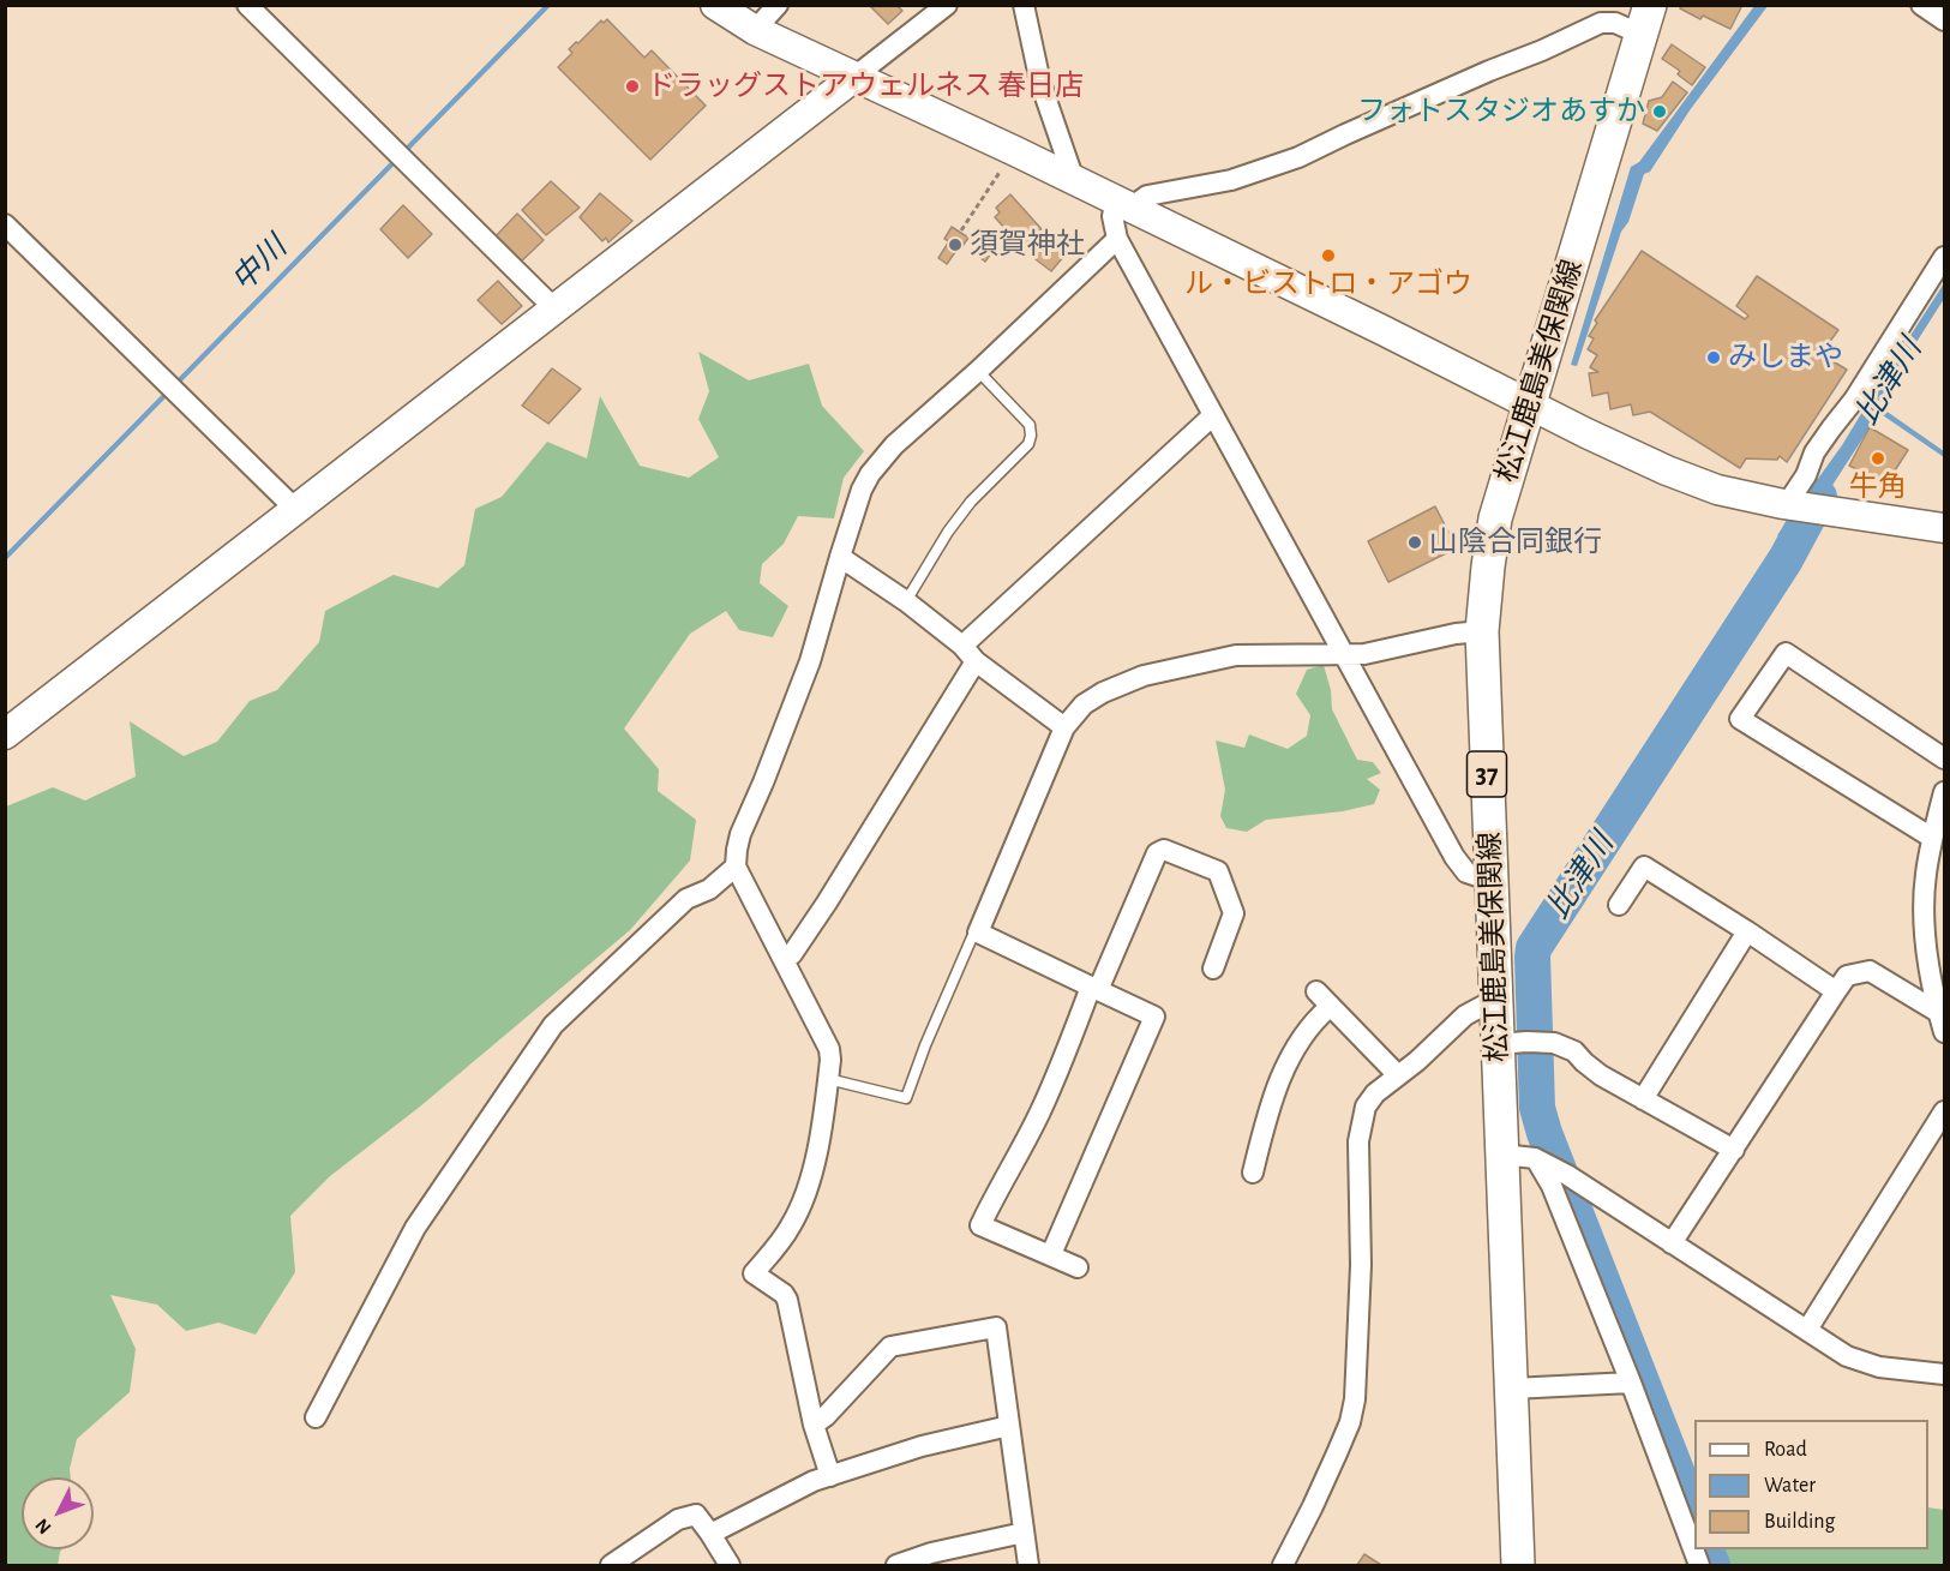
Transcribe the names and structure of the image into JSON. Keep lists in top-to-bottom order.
{
  "streets": {
    "main road": ["松江鹿島美保関線", "37"]
  },
  "water": ["中川", "比津川"],
  "places": [
    "ドラッグストアウェルネス 春日店",
    "フォトスタジオあすか",
    "須賀神社",
    "ル・ビストロ・アゴウ",
    "みしまや",
    "牛角",
    "山陰合同銀行"
  ],
  "legend": ["Road", "Water", "Building"],
  "north": "bottom left"
}
